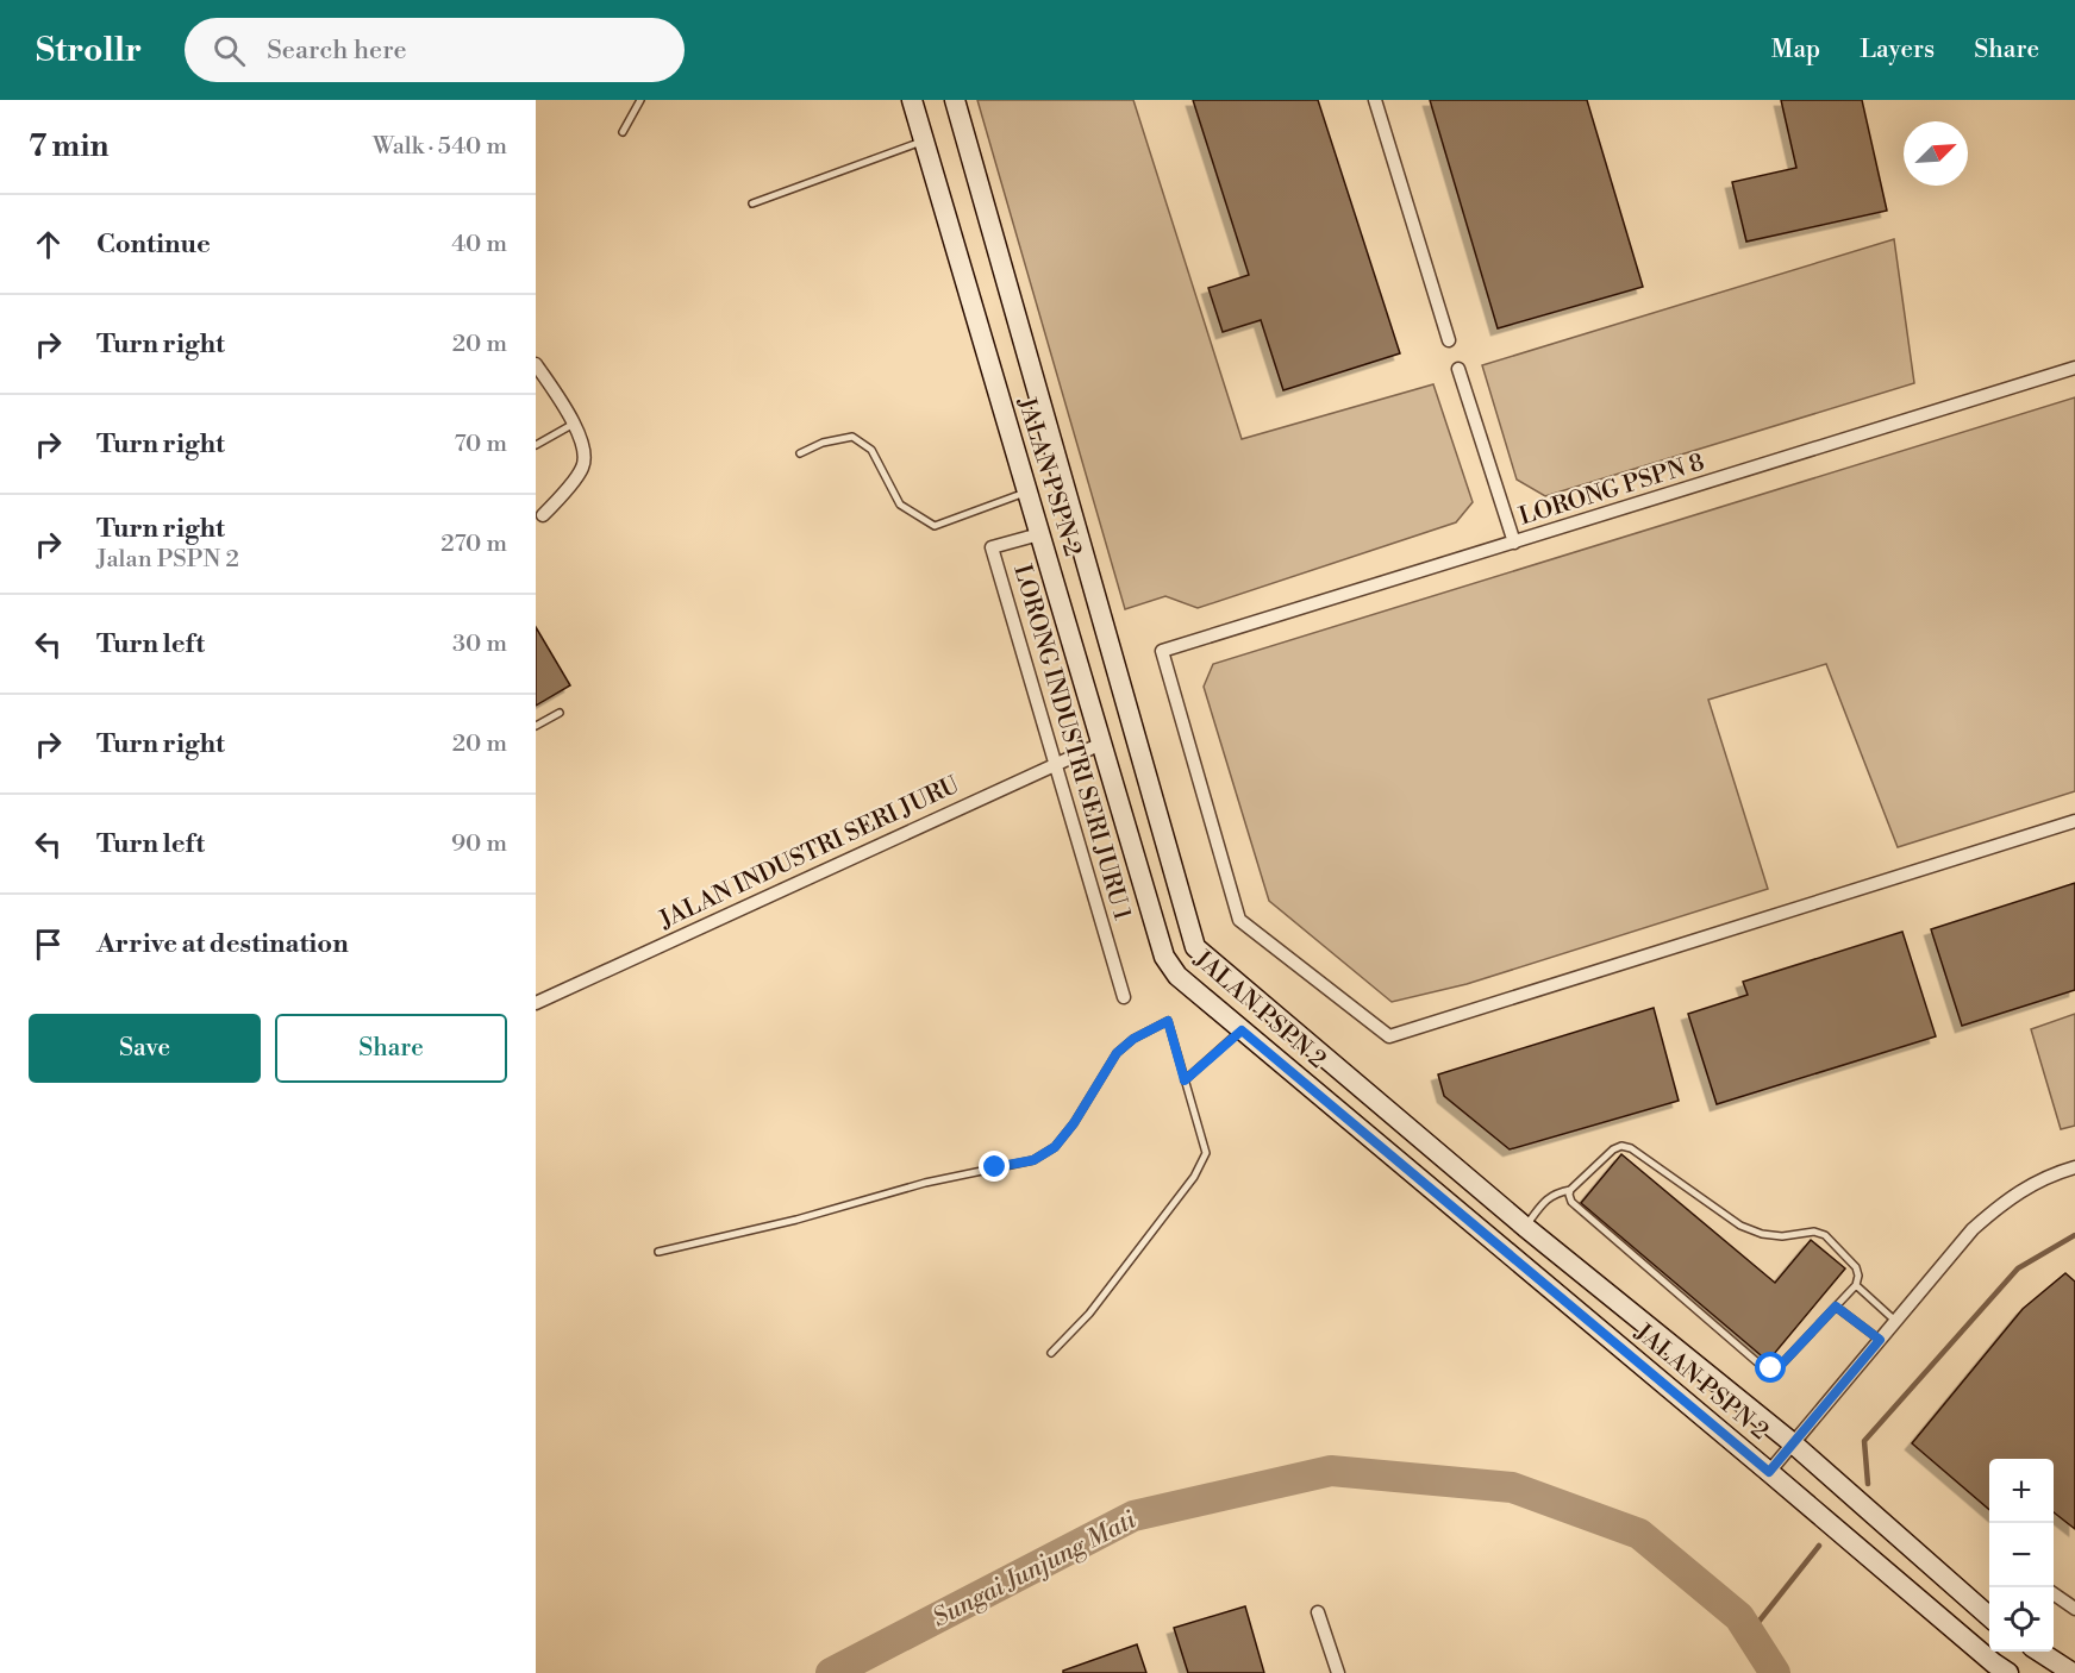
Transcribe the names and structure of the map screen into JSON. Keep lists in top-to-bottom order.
{
  "streets": {
    "street": [
      "JALAN PSPN 2",
      "LORONG PSPN 8",
      "LORONG INDUSTRI SERI JURU 1",
      "JALAN INDUSTRI SERI JURU"
    ]
  },
  "crossings": [
    ["JALAN PSPN 2", "LORONG INDUSTRI SERI JURU 1"],
    ["JALAN PSPN 2", "JALAN INDUSTRI SERI JURU"],
    ["LORONG INDUSTRI SERI JURU 1", "JALAN INDUSTRI SERI JURU"]
  ],
  "water": ["Sungai Junjung Mati"],
  "north": "top right",
  "page": {
    "header": "Strollr",
    "search": "Search here",
    "nav": ["Map", "Layers", "Share"],
    "heading": ["7 min", "Walk · 540 m"],
    "list": [
      ["Continue", "40 m"],
      ["Turn right", "20 m"],
      ["Turn right", "70 m"],
      ["Turn right", "Jalan PSPN 2", "270 m"],
      ["Turn left", "30 m"],
      ["Turn right", "20 m"],
      ["Turn left", "90 m"],
      "Arrive at destination"
    ],
    "buttons": ["Save", "Share"],
    "map_buttons": ["+", "−"]
  }
}
